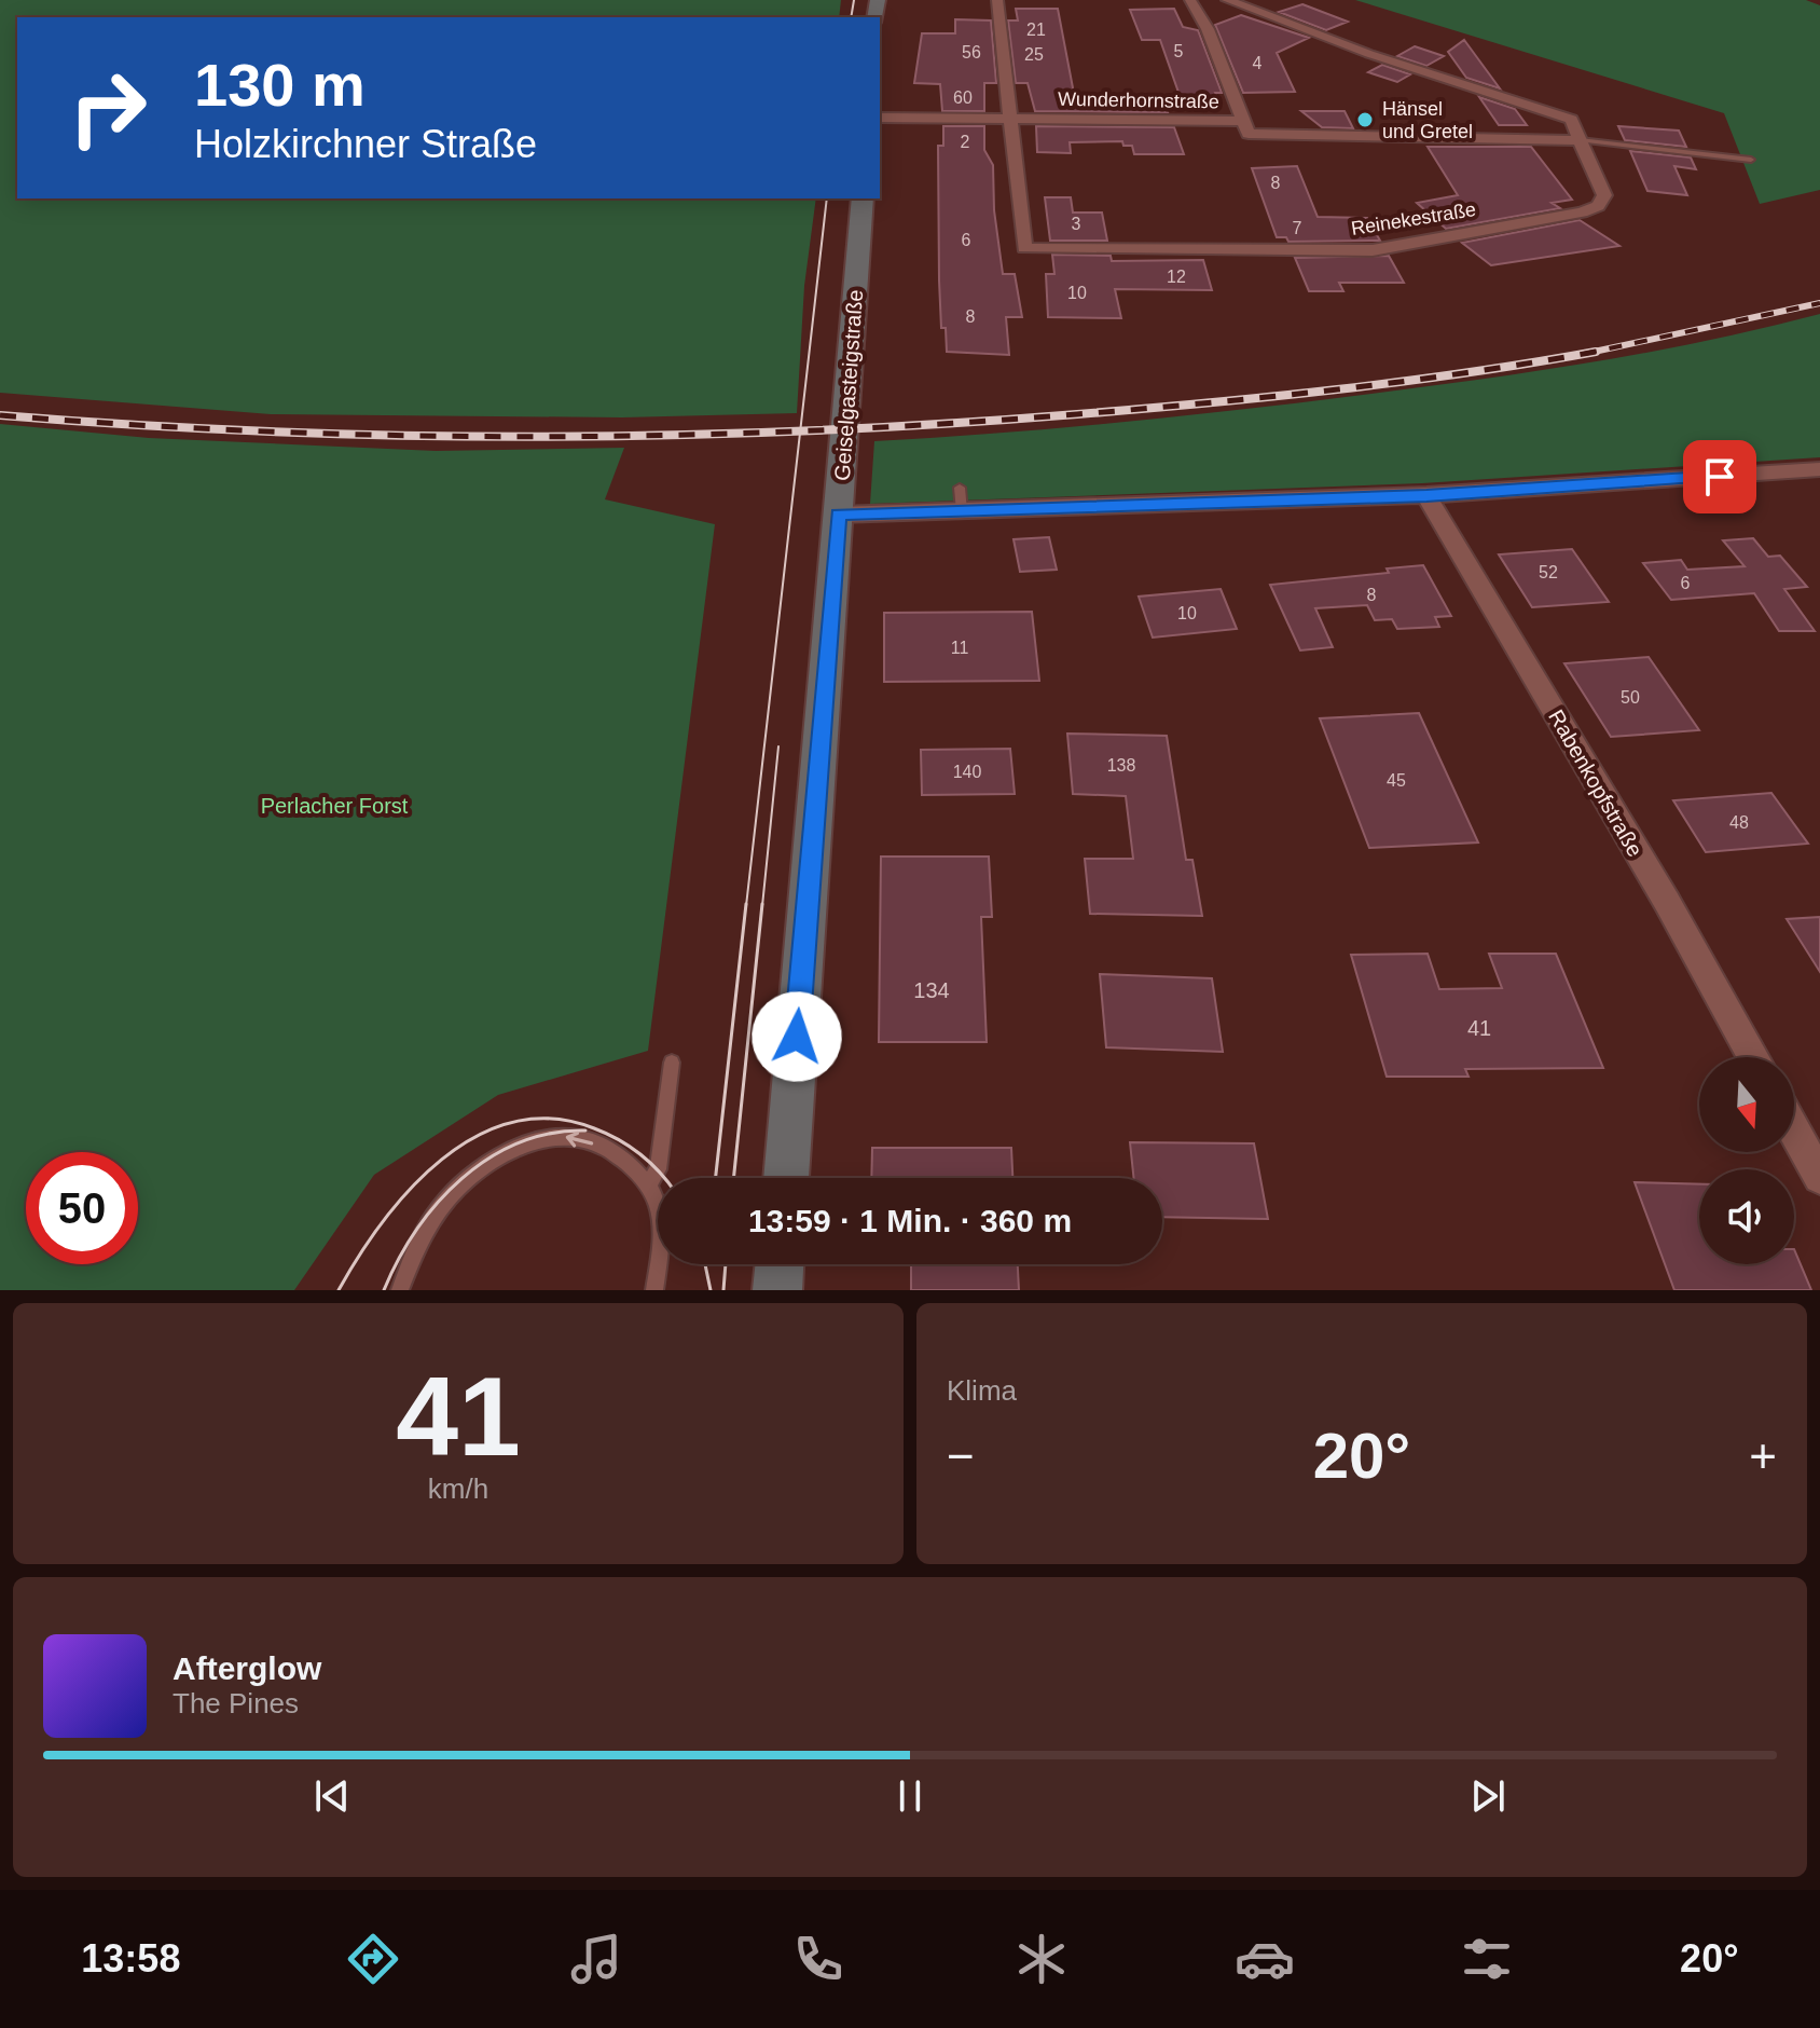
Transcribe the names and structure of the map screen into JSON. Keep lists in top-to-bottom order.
{
  "streets": {
    "main road": ["Geiselgasteigstraße"],
    "street": ["Wunderhornstraße", "Reinekestraße", "Rabenkopfstraße"]
  },
  "crossings": [
    ["Wunderhornstraße", "Reinekestraße"]
  ],
  "parks": ["Perlacher Forst"],
  "places": ["Hänsel und Gretel"],
  "house_numbers": [
    "21",
    "5",
    "56",
    "25",
    "4",
    "60",
    "2",
    "8",
    "3",
    "7",
    "6",
    "12",
    "10",
    "8",
    "52",
    "6",
    "8",
    "10",
    "11",
    "50",
    "138",
    "140",
    "45",
    "48",
    "134",
    "41"
  ],
  "north": "bottom",
  "page": {
    "turn": ["130 m", "Holzkirchner Straße"],
    "limit": "50",
    "trip": "13:59 · 1 Min. · 360 m",
    "tile": [
      ["41", "km/h"],
      "Klima"
    ],
    "heat": ["−", "20°", "+"],
    "song": ["Afterglow", "The Pines"],
    "tabs": ["13:58", "20°"]
  }
}
